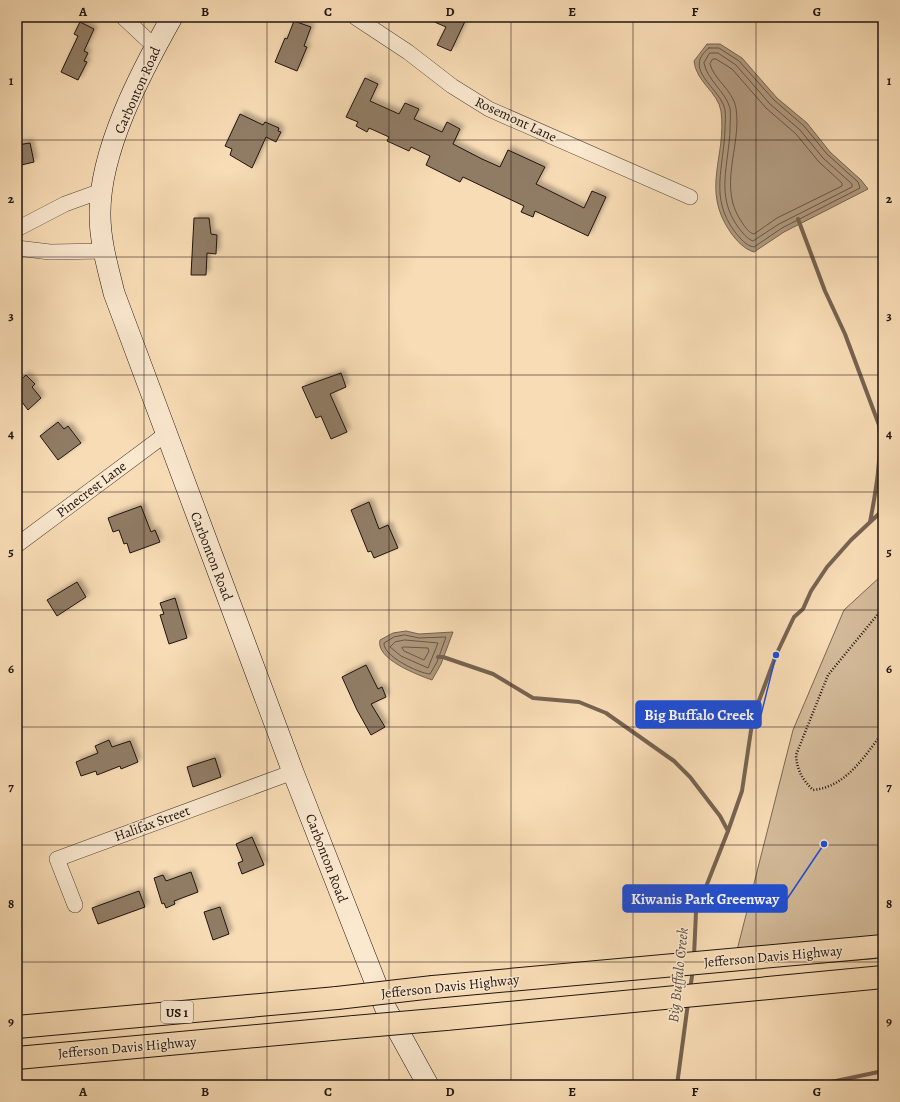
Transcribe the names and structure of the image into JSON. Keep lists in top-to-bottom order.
{
  "streets": {
    "highway": ["Jefferson Davis Highway", "US 1"],
    "street": [
      "Carbonton Road",
      "Rosemont Lane",
      "Pinecrest Lane",
      "Halifax Street"
    ]
  },
  "crossings": [
    ["Carbonton Road", "Pinecrest Lane"],
    ["Carbonton Road", "Halifax Street"]
  ],
  "water": ["Big Buffalo Creek"],
  "places": ["Big Buffalo Creek", "Kiwanis Park Greenway"],
  "grid": {
    "columns": [
      "A",
      "B",
      "C",
      "D",
      "E",
      "F",
      "G"
    ],
    "rows": [
      "1",
      "2",
      "3",
      "4",
      "5",
      "6",
      "7",
      "8",
      "9"
    ]
  }
}
